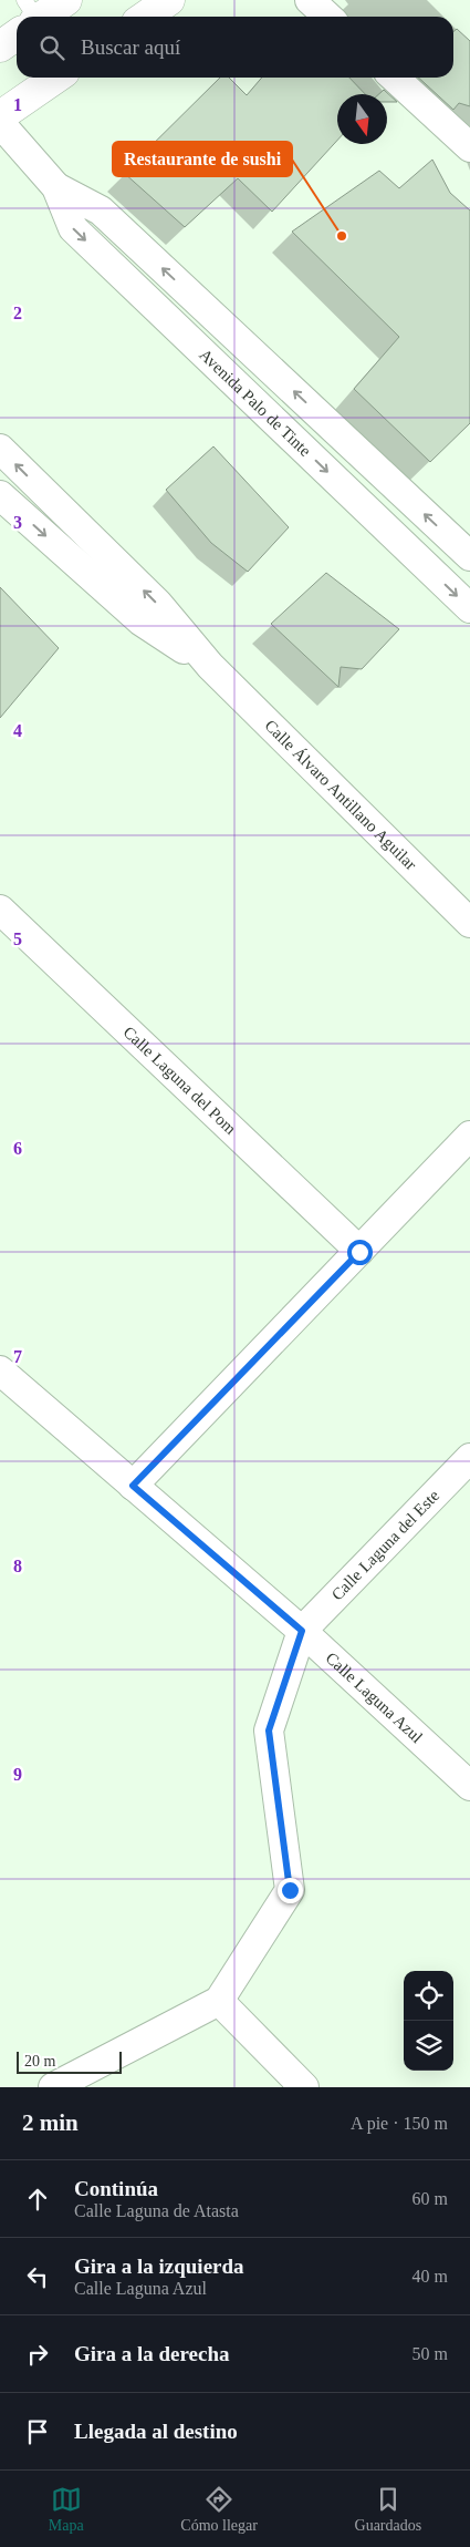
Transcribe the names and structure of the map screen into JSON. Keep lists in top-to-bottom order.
{
  "streets": {
    "street": [
      "Avenida Palo de Tinte",
      "Calle Álvaro Antillano Aguilar",
      "Calle Laguna del Pom",
      "Calle Laguna del Este",
      "Calle Laguna Azul"
    ]
  },
  "crossings": [
    ["Calle Laguna del Este", "Calle Laguna Azul"]
  ],
  "places": ["Restaurante de sushi"],
  "scale_bar": "20 m",
  "north": "bottom",
  "page": {
    "search": "Buscar aquí",
    "scale": "20 m",
    "heading": ["2 min", "A pie · 150 m"],
    "list": [
      ["Continúa", "Calle Laguna de Atasta", "60 m"],
      ["Gira a la izquierda", "Calle Laguna Azul", "40 m"],
      ["Gira a la derecha", "50 m"],
      "Llegada al destino"
    ],
    "nav": ["Mapa", "Cómo llegar", "Guardados"]
  },
  "grid": {
    "rows": [
      "1",
      "2",
      "3",
      "4",
      "5",
      "6",
      "7",
      "8",
      "9"
    ]
  }
}
